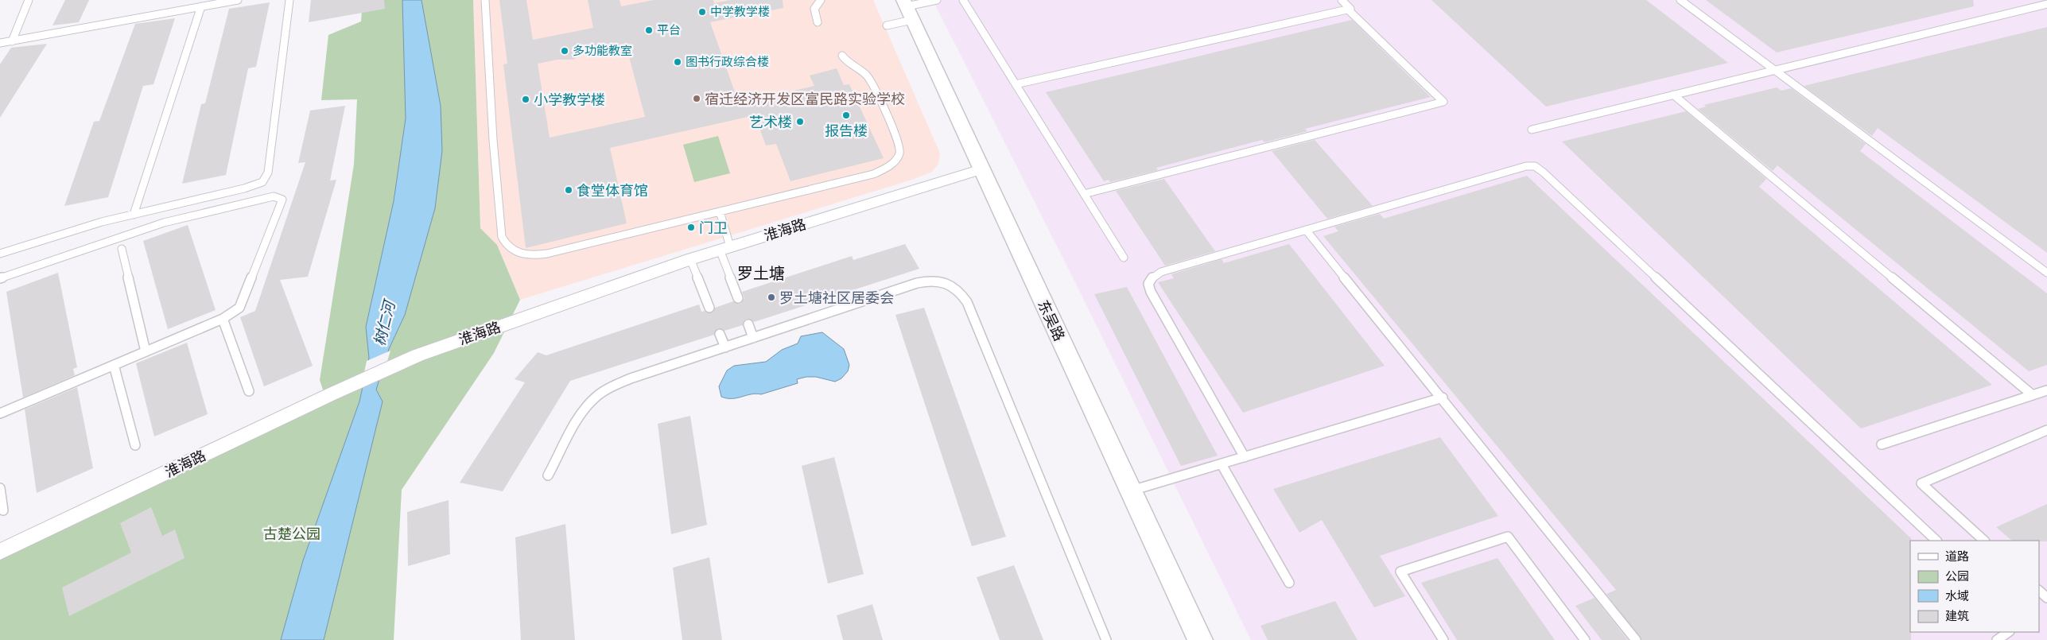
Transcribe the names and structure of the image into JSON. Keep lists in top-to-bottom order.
{
  "streets": {
    "street": ["淮海路", "东吴路"]
  },
  "crossings": [
    ["淮海路", "东吴路"]
  ],
  "districts": ["罗土塘"],
  "water": ["树仁河"],
  "parks": ["古楚公园"],
  "places": [
    "中学教学楼",
    "平台",
    "多功能教室",
    "图书行政综合楼",
    "宿迁经济开发区富民路实验学校",
    "小学教学楼",
    "报告楼",
    "艺术楼",
    "食堂体育馆",
    "门卫",
    "罗土塘社区居委会"
  ],
  "legend": [
    "道路",
    "公园",
    "水域",
    "建筑"
  ]
}
